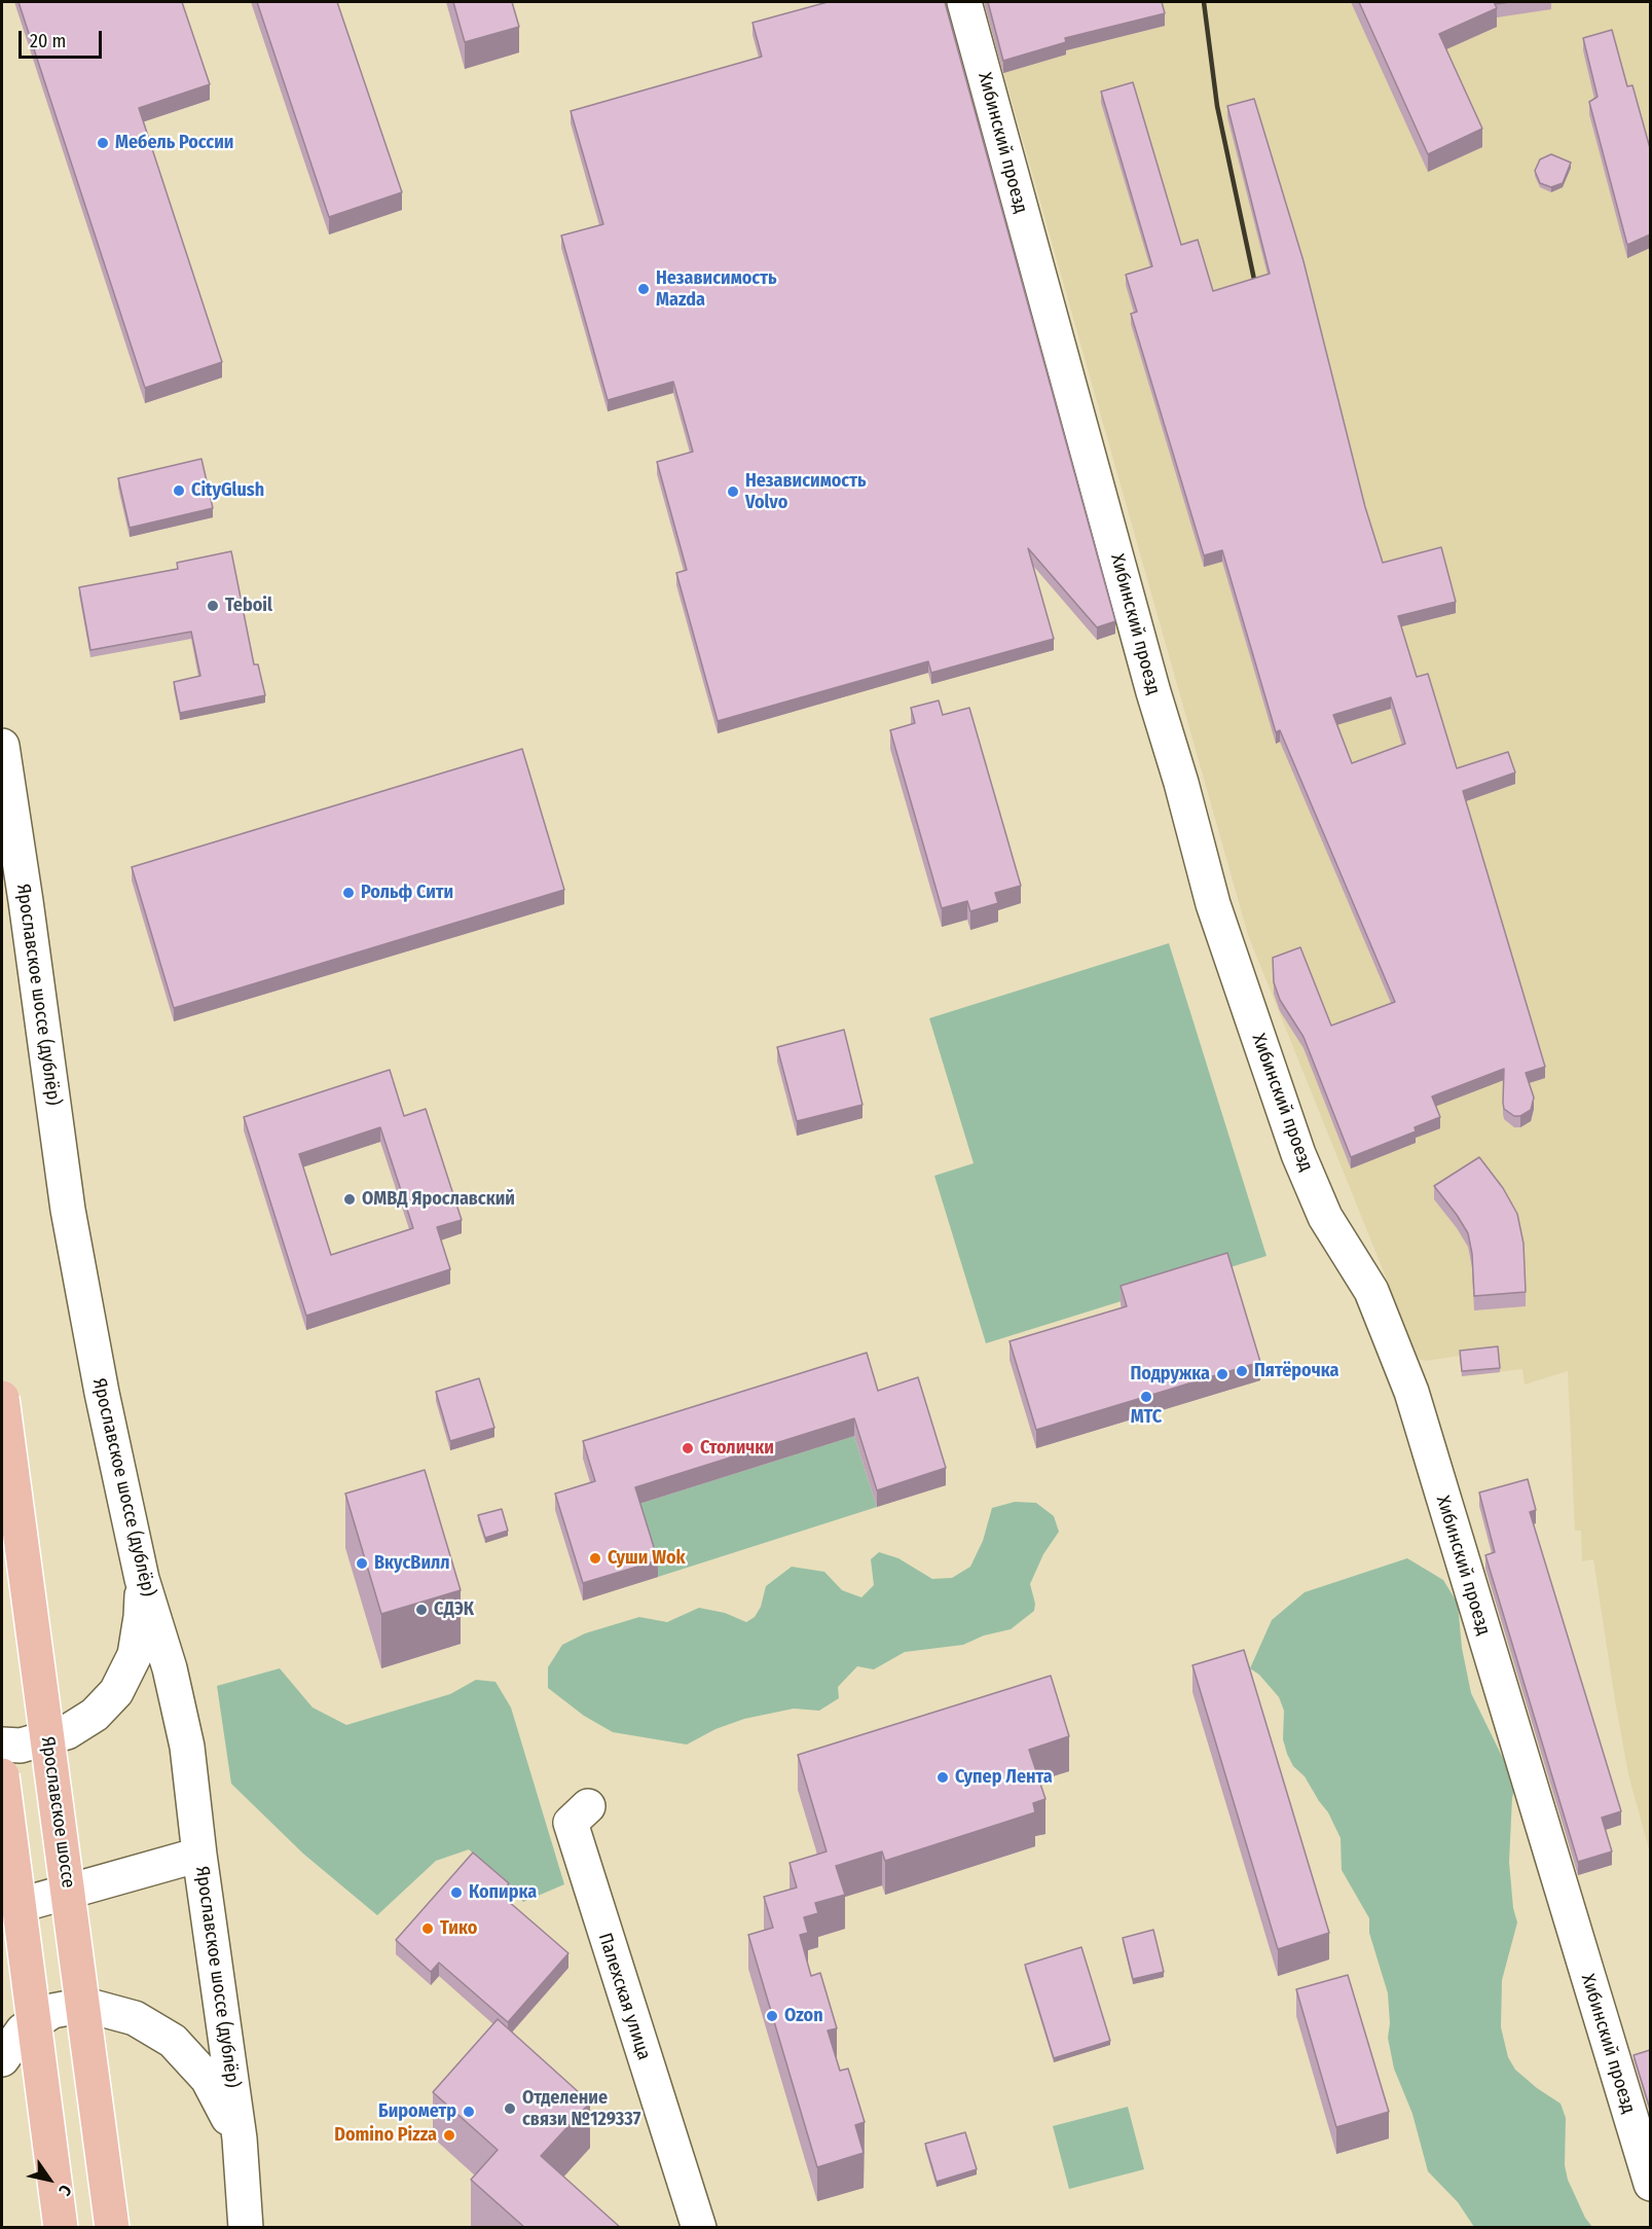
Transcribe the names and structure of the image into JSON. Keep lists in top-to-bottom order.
{
  "streets": {
    "main road": ["Ярославское шоссе"],
    "street": ["Хибинский проезд", "Ярославское шоссе (дублёр)", "Палехская улица"]
  },
  "places": [
    "Мебель России",
    "Независимость Mazda",
    "CityGlush",
    "Независимость Volvo",
    "Teboil",
    "Рольф Сити",
    "ОМВД Ярославский",
    "Пятёрочка",
    "Подружка",
    "МТС",
    "Столички",
    "Суши Wok",
    "ВкусВилл",
    "СДЭК",
    "Супер Лента",
    "Копирка",
    "Тико",
    "Ozon",
    "Отделение связи №129337",
    "Бирометр",
    "Domino Pizza"
  ],
  "scale_bar": "20 m",
  "north": "bottom right"
}
